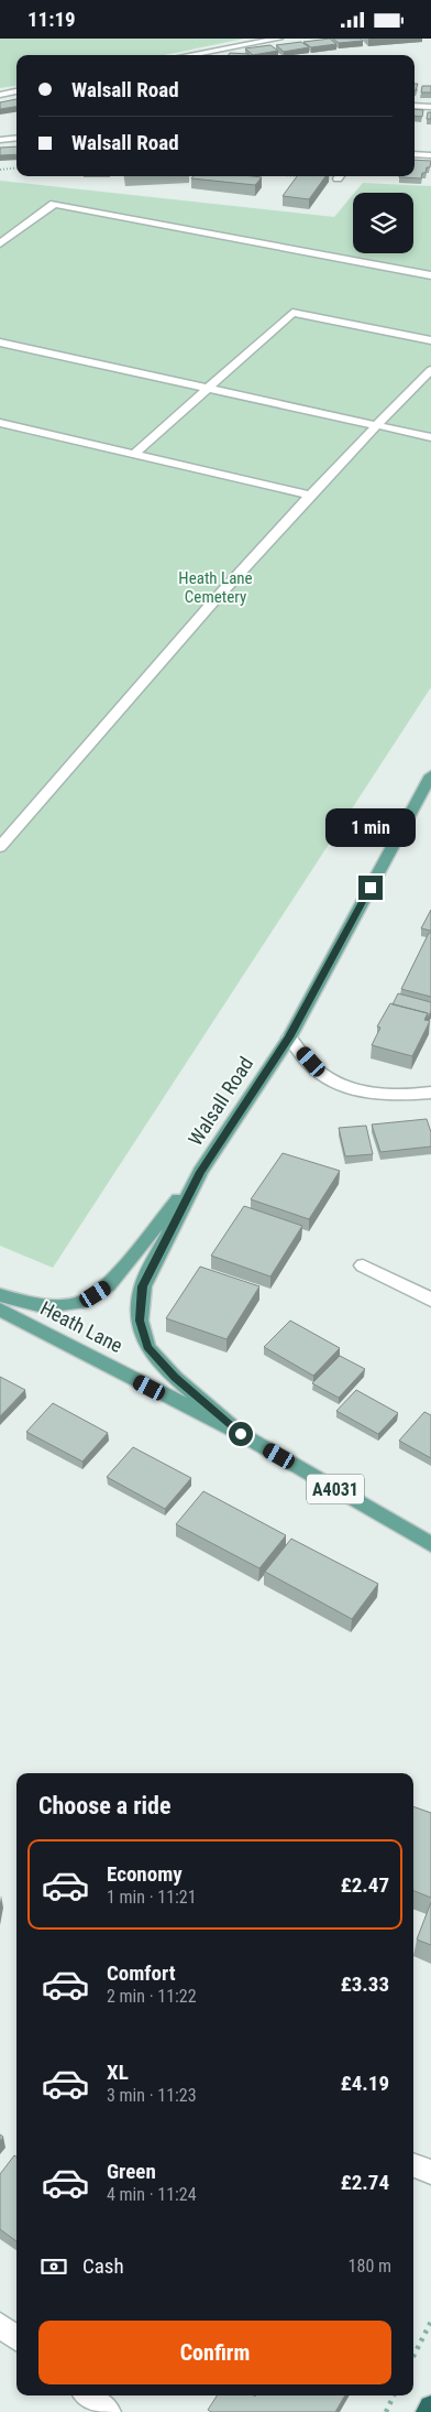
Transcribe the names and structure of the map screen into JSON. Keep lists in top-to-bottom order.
{
  "streets": {
    "main road": ["Walsall Road", "Heath Lane", "A4031"]
  },
  "crossings": [
    ["Walsall Road", "Heath Lane"]
  ],
  "parks": ["Heath Lane Cemetery"],
  "page": {
    "status": "11:19",
    "banner": ["Walsall Road", "Walsall Road"],
    "bubble": "1 min",
    "heading": "Choose a ride",
    "list": [
      {
        "name": "Economy",
        "note": "1 min · 11:21",
        "value": "£2.47"
      },
      {
        "name": "Comfort",
        "note": "2 min · 11:22",
        "value": "£3.33"
      },
      {
        "name": "XL",
        "note": "3 min · 11:23",
        "value": "£4.19"
      },
      {
        "name": "Green",
        "note": "4 min · 11:24",
        "value": "£2.74"
      }
    ],
    "pay": ["Cash", "180 m"],
    "buttons": "Confirm"
  }
}
